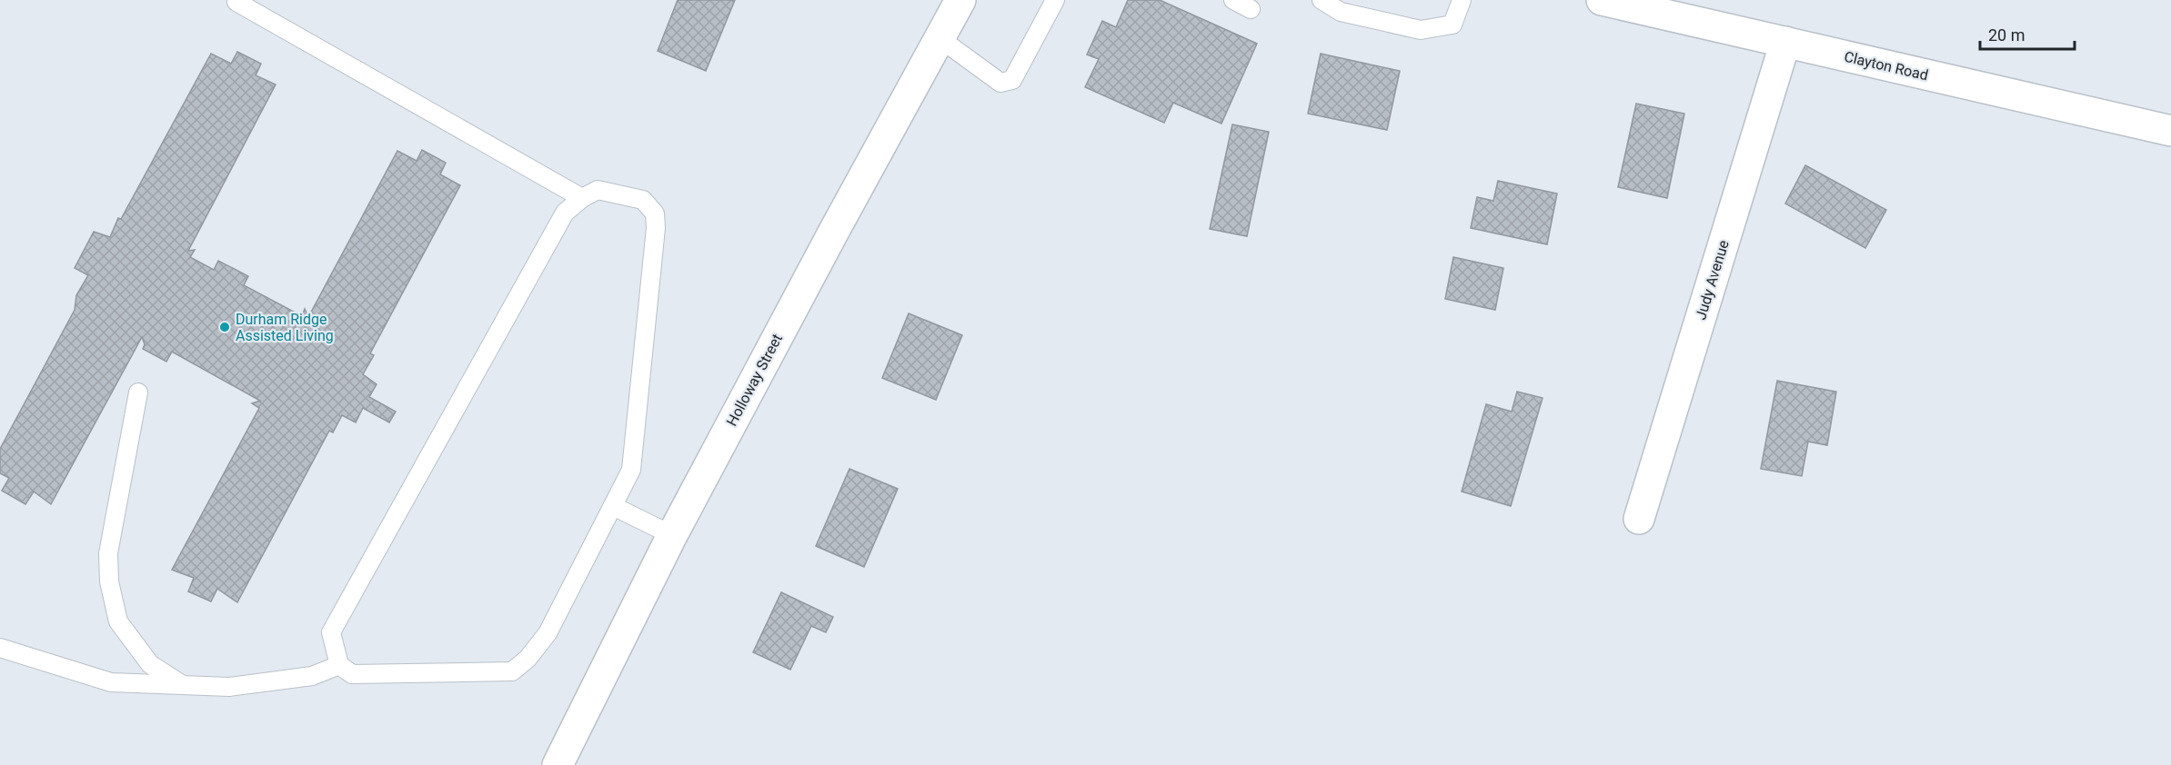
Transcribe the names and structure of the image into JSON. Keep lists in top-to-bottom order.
{
  "streets": {
    "main road": ["Clayton Road", "Judy Avenue", "Holloway Street"]
  },
  "crossings": [
    ["Clayton Road", "Judy Avenue"]
  ],
  "places": ["Durham Ridge Assisted Living"],
  "scale_bar": "20 m"
}
